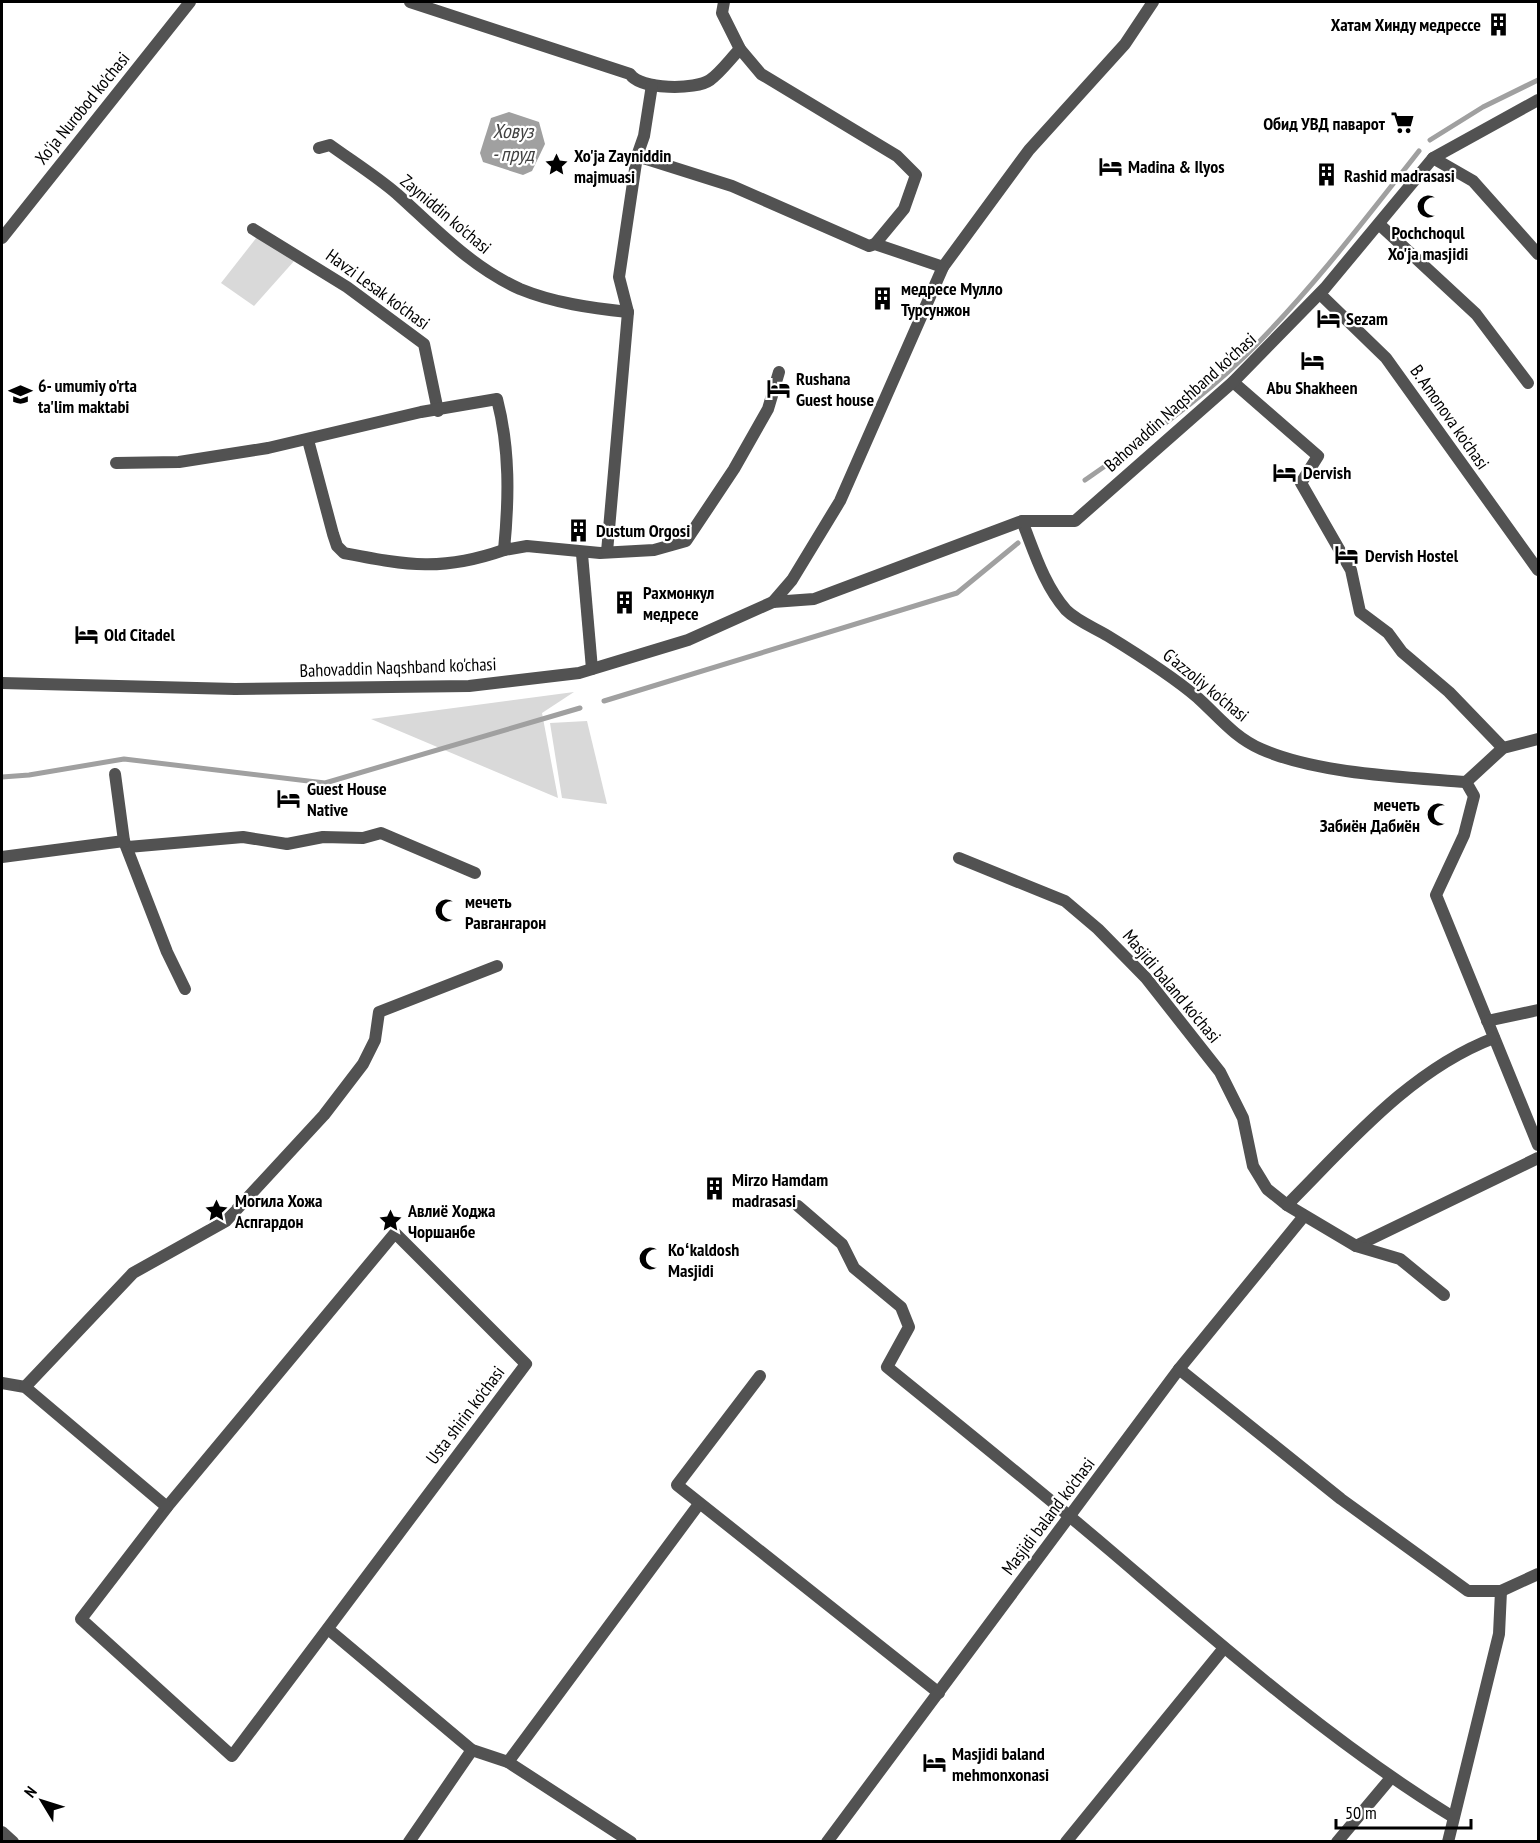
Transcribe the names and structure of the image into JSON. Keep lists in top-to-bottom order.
{
  "streets": {
    "street": [
      "Xo'ja Nurobod ko'chasi",
      "Zayniddin ko'chasi",
      "Havzi Lesak ko'chasi",
      "Bahovaddin Naqshband ko'chasi",
      "B. Amonova ko'chasi",
      "G'azzoliy ko'chasi",
      "Masjidi baland ko'chasi",
      "Usta shirin ko'chasi"
    ]
  },
  "crossings": [
    ["Bahovaddin Naqshband ko'chasi", "B. Amonova ko'chasi"],
    ["Bahovaddin Naqshband ko'chasi", "G'azzoliy ko'chasi"]
  ],
  "water": ["Ховуз - пруд"],
  "places": {
    "building": [
      "Хатам Хинду медрессе",
      "Rashid madrasasi",
      "медресе Мулло Турсунжон",
      "Dustum Orgosi",
      "Рахмонкул медресе",
      "Mirzo Hamdam madrasasi"
    ],
    "supermarket": ["Обид УВД паварот"],
    "place": ["Xo'ja Zayniddin majmuasi", "Могила Хожа Аспгардон", "Авлиё Ходжа Чоршанбе"],
    "hotel": [
      "Madina & Ilyos",
      "Sezam",
      "Abu Shakheen",
      "Rushana Guest house",
      "Dervish",
      "Dervish Hostel",
      "Old Citadel",
      "Guest House Native",
      "Masjidi baland mehmonxonasi"
    ],
    "mosque": [
      "Pochchoqul Xo'ja masjidi",
      "мечеть Забиён Дабиён",
      "мечеть Равгангарон",
      "Koʻkaldosh Masjidi"
    ],
    "school or university": ["6- umumiy o'rta ta'lim maktabi"]
  },
  "scale_bar": "50 m",
  "north": "top left"
}
